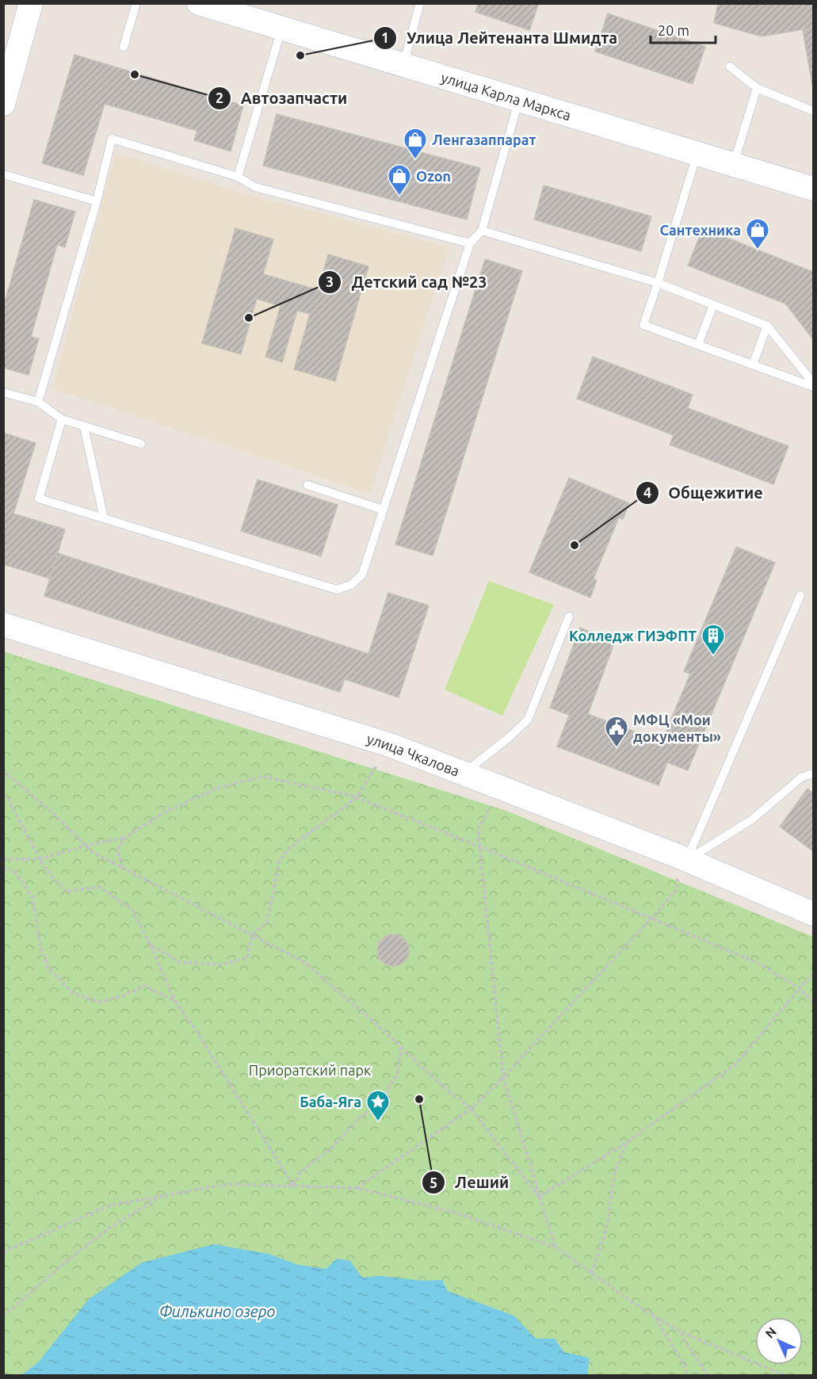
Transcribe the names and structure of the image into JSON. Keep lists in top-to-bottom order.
{
  "streets": {
    "main road": ["улица Карла Маркса", "улица Чкалова"]
  },
  "water": ["Филькино озеро"],
  "parks": ["Приоратский парк"],
  "places": {
    "other": [
      "Улица Лейтенанта Шмидта",
      "Автозапчасти",
      "Детский сад №23",
      "Общежитие",
      "Леший"
    ],
    "shop": ["Ленгазаппарат", "Ozon", "Сантехника"],
    "building": ["Колледж ГИЭФПТ"],
    "public building": ["МФЦ «Мои документы»"],
    "place": ["Баба-Яга"]
  },
  "scale_bar": "20 m",
  "north": "top left"
}
